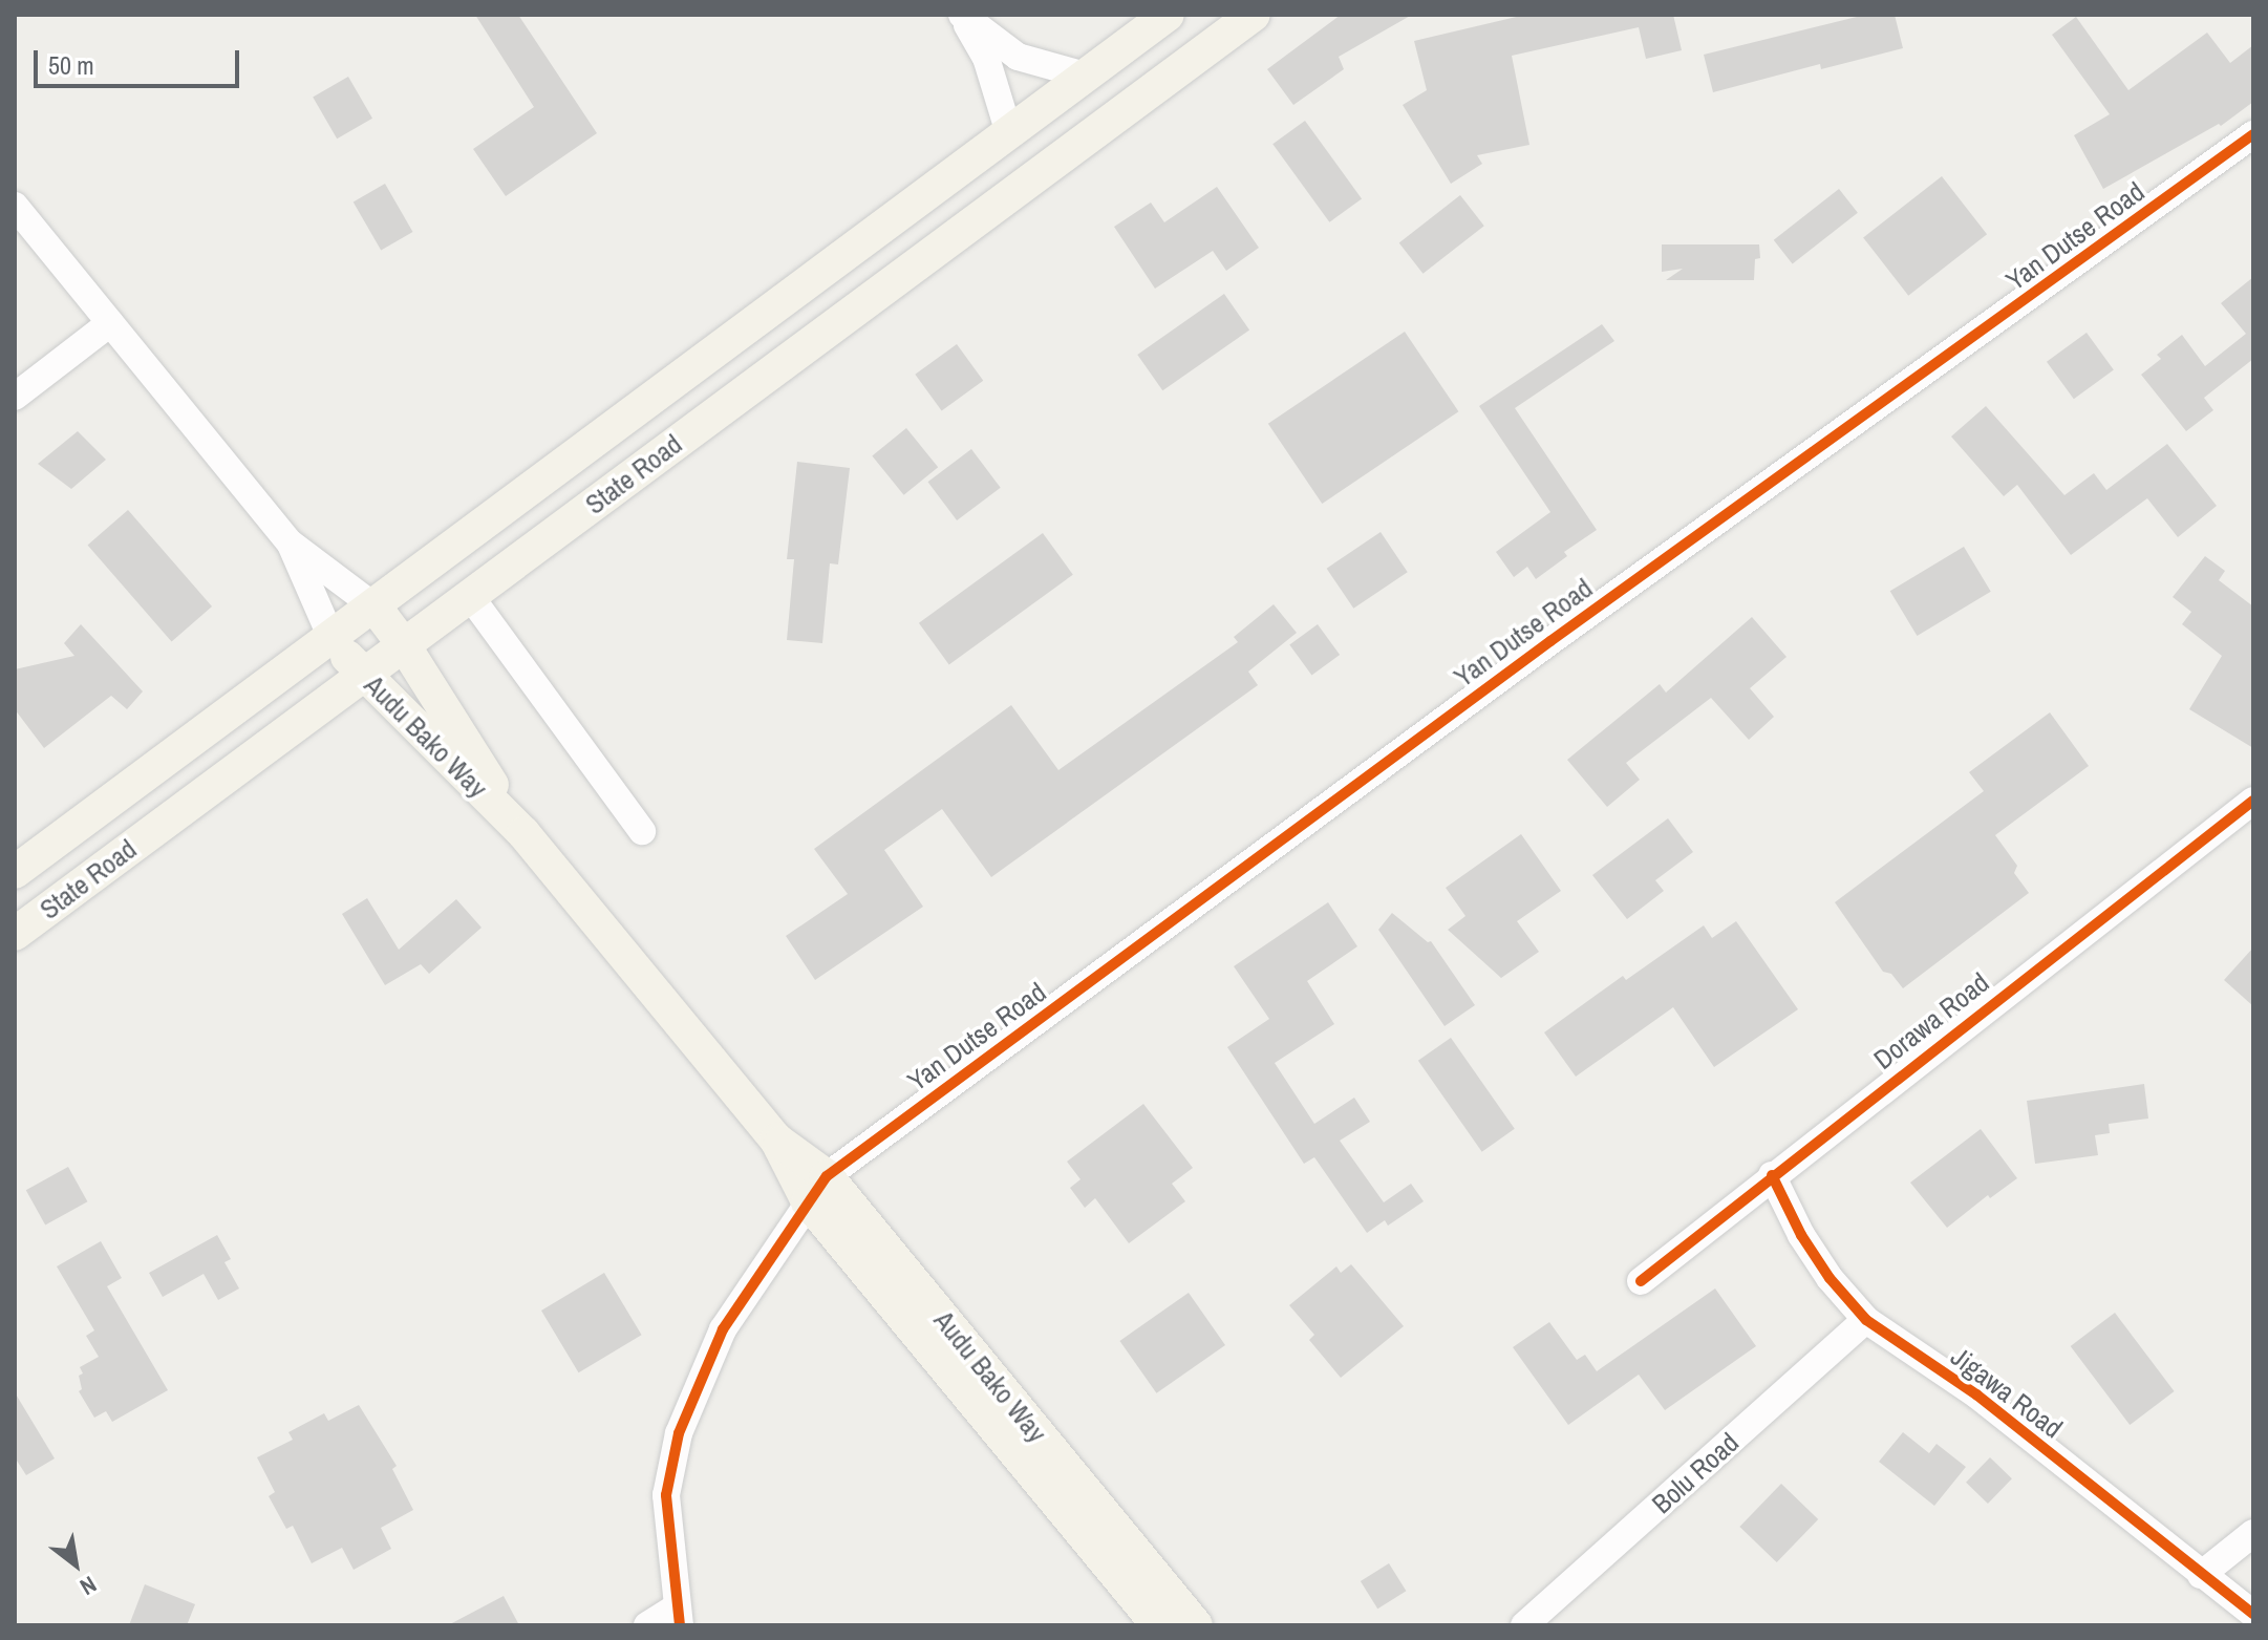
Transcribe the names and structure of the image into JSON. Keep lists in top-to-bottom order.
{
  "streets": {
    "main road": ["State Road", "Audu Bako Way"],
    "street": [
      "Yan Dutse Road",
      "Dorawa Road",
      "Jigawa Road",
      "Bolu Road"
    ]
  },
  "crossings": [
    ["Yan Dutse Road", "Audu Bako Way"],
    ["State Road", "Audu Bako Way"],
    ["Dorawa Road", "Jigawa Road"],
    ["Jigawa Road", "Bolu Road"]
  ],
  "scale_bar": "50 m",
  "north": "bottom right"
}
